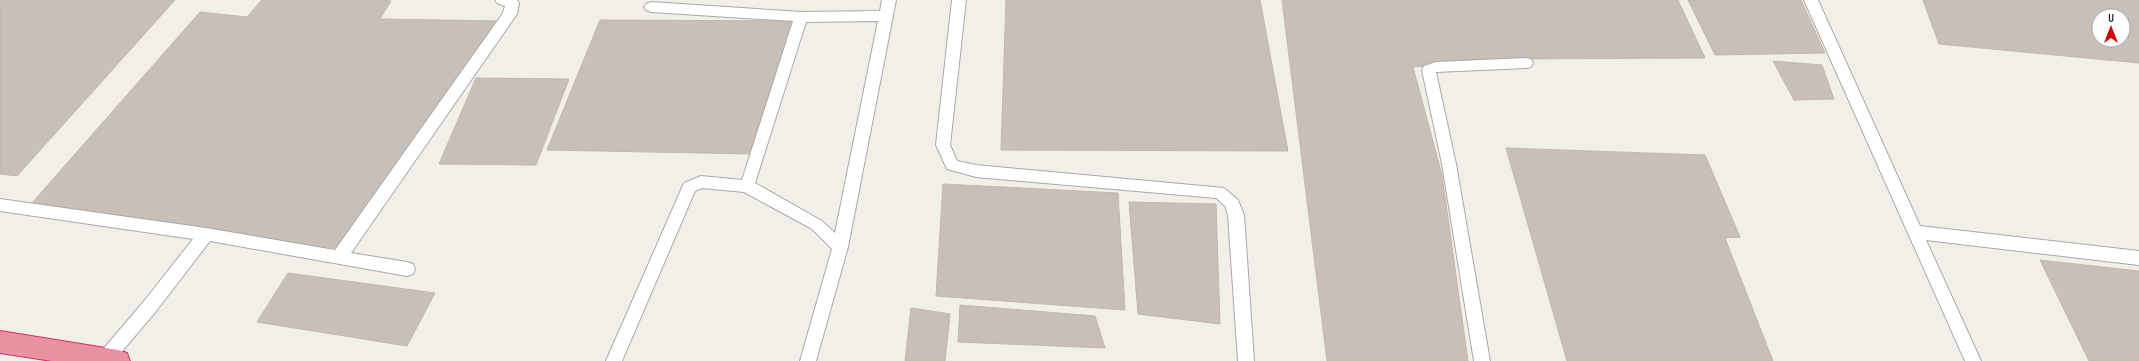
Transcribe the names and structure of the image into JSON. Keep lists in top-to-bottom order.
{
  "north": "top"
}
